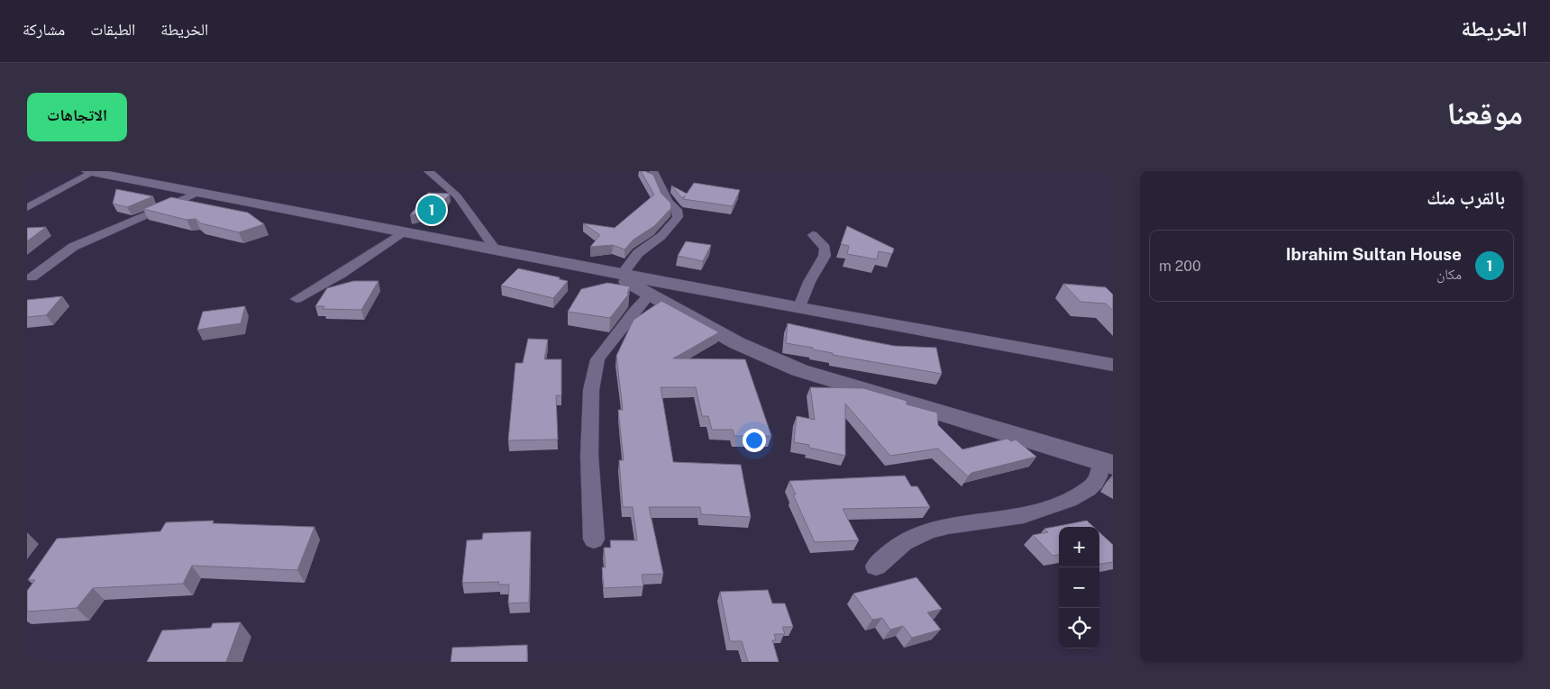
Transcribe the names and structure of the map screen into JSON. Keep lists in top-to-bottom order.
{
  "page": {
    "header": "الخريطة",
    "nav": ["الخريطة", "الطبقات", "مشاركة"],
    "title": "موقعنا",
    "buttons": "الاتجاهات",
    "heading": "بالقرب منك",
    "pins": "1",
    "list": [
      {
        "mark": "1",
        "name": "Ibrahim Sultan House",
        "note": "مكان",
        "value": "200 m"
      }
    ],
    "map_buttons": ["+", "−"]
  }
}
